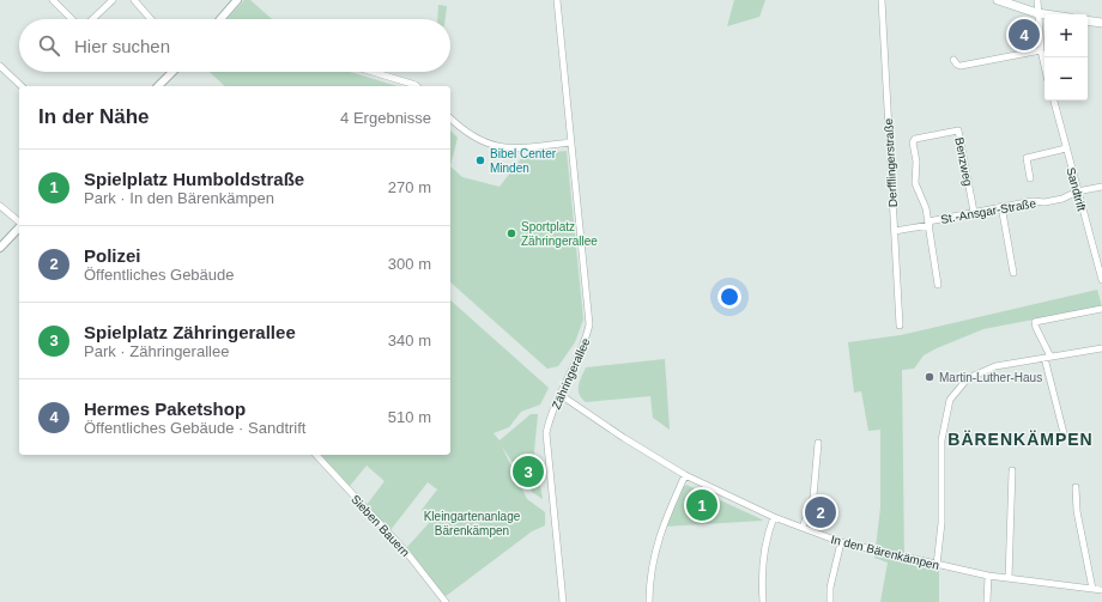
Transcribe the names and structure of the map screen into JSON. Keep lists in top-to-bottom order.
{
  "streets": {
    "street": [
      "Benzweg",
      "Derfflingerstraße",
      "Sandtrift",
      "St.-Ansgar-Straße",
      "Zähringerallee",
      "Sieben Bauern",
      "In den Bärenkämpen"
    ]
  },
  "crossings": [
    ["Benzweg", "St.-Ansgar-Straße"],
    ["Derfflingerstraße", "St.-Ansgar-Straße"],
    ["Sandtrift", "St.-Ansgar-Straße"],
    ["Zähringerallee", "In den Bärenkämpen"]
  ],
  "districts": ["BÄRENKÄMPEN"],
  "parks": ["Kleingartenanlage Bärenkämpen"],
  "places": ["Bibel Center Minden", "Sportplatz Zähringerallee", "Martin-Luther-Haus"],
  "page": {
    "map_buttons": ["+", "−"],
    "pins": [
      "4",
      "3",
      "1",
      "2"
    ],
    "search": "Hier suchen",
    "heading": ["In der Nähe", "4 Ergebnisse"],
    "list": [
      {
        "mark": "1",
        "name": "Spielplatz Humboldstraße",
        "note": "Park · In den Bärenkämpen",
        "value": "270 m"
      },
      {
        "mark": "2",
        "name": "Polizei",
        "note": "Öffentliches Gebäude",
        "value": "300 m"
      },
      {
        "mark": "3",
        "name": "Spielplatz Zähringerallee",
        "note": "Park · Zähringerallee",
        "value": "340 m"
      },
      {
        "mark": "4",
        "name": "Hermes Paketshop",
        "note": "Öffentliches Gebäude · Sandtrift",
        "value": "510 m"
      }
    ]
  }
}
